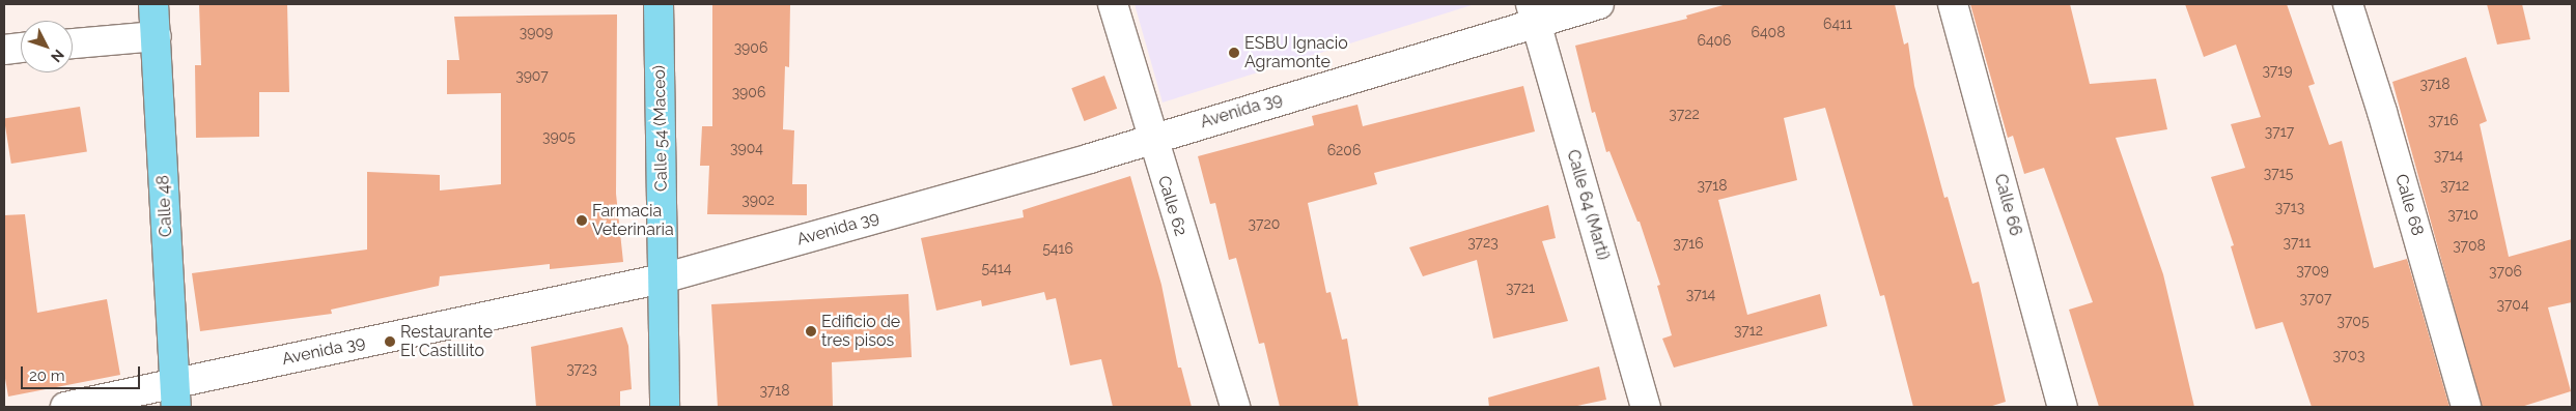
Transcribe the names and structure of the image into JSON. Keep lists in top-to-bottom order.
{
  "streets": {
    "main road": ["Calle 54 (Maceo)", "Calle 48"],
    "street": [
      "Avenida 39",
      "Calle 64 (Martí)",
      "Calle 66",
      "Calle 68",
      "Calle 62"
    ]
  },
  "crossings": [
    ["Avenida 39", "Calle 54 (Maceo)"],
    ["Avenida 39", "Calle 64 (Martí)"],
    ["Avenida 39", "Calle 48"],
    ["Avenida 39", "Calle 62"]
  ],
  "places": [
    "ESBU Ignacio Agramonte",
    "Farmacia Veterinaria",
    "Edificio de tres pisos",
    "Restaurante El Castillito"
  ],
  "house_numbers": [
    "6411",
    "3909",
    "6408",
    "6406",
    "3906",
    "3719",
    "3907",
    "3718",
    "3906",
    "3722",
    "3716",
    "3717",
    "3905",
    "3904",
    "6206",
    "3714",
    "3715",
    "3718",
    "3712",
    "3902",
    "3713",
    "3710",
    "3720",
    "3723",
    "3711",
    "3716",
    "3708",
    "5416",
    "5414",
    "3709",
    "3706",
    "3721",
    "3714",
    "3707",
    "3704",
    "3705",
    "3712",
    "3703",
    "3723",
    "3718"
  ],
  "scale_bar": "20 m",
  "north": "bottom right"
}
